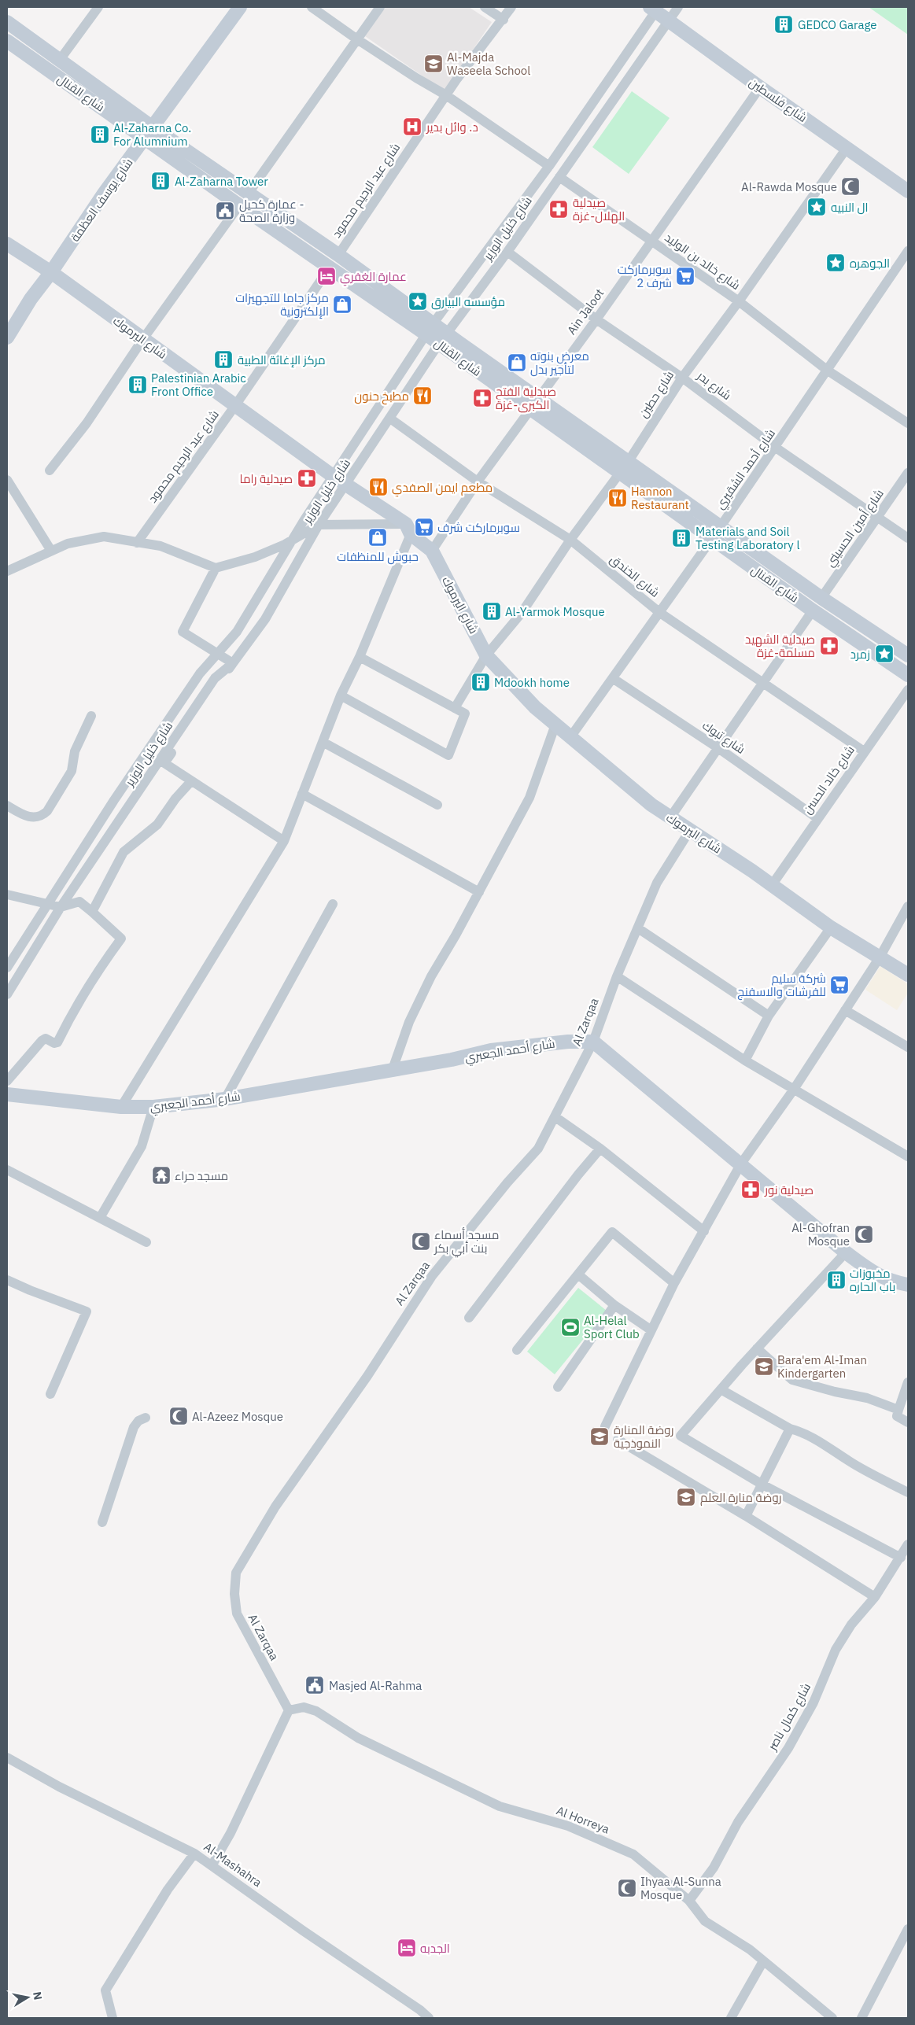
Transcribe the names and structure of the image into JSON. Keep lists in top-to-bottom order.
{
  "streets": {
    "street": [
      "شارع القنال",
      "شارع فلسطين",
      "شارع عبد الرحيم محمود",
      "شارع يوسف العظمة",
      "شارع خليل الوزير",
      "شارع خالد بن الوليد",
      "Ain Jaloot",
      "شارع اليرموك",
      "شارع بدر",
      "شارع حطين",
      "شارع أحمد الشقيري",
      "شارع أمين الحسيني",
      "شارع الخندق",
      "شارع تبوك",
      "شارع خالد الحسن",
      "Al Zarqaa",
      "شارع أحمد الجعبري",
      "شارع كمال ناصر",
      "Al Horreya",
      "Al-Mashahra"
    ]
  },
  "crossings": [
    ["شارع القنال", "شارع عبد الرحيم محمود"],
    ["شارع القنال", "شارع يوسف العظمة"],
    ["شارع القنال", "شارع خليل الوزير"],
    ["شارع القنال", "Ain Jaloot"],
    ["شارع القنال", "شارع حطين"],
    ["شارع القنال", "شارع أحمد الشقيري"],
    ["شارع القنال", "شارع أمين الحسيني"],
    ["شارع فلسطين", "شارع خليل الوزير"],
    ["شارع فلسطين", "Ain Jaloot"],
    ["شارع فلسطين", "شارع حطين"],
    ["شارع عبد الرحيم محمود", "شارع اليرموك"],
    ["شارع يوسف العظمة", "شارع اليرموك"],
    ["شارع خليل الوزير", "شارع خالد بن الوليد"],
    ["شارع خليل الوزير", "شارع اليرموك"],
    ["شارع خليل الوزير", "شارع بدر"],
    ["شارع خليل الوزير", "شارع الخندق"],
    ["شارع خالد بن الوليد", "Ain Jaloot"],
    ["شارع خالد بن الوليد", "شارع حطين"],
    ["شارع خالد بن الوليد", "شارع أحمد الشقيري"],
    ["Ain Jaloot", "شارع اليرموك"],
    ["Ain Jaloot", "شارع بدر"],
    ["Ain Jaloot", "شارع الخندق"],
    ["شارع اليرموك", "شارع حطين"],
    ["شارع اليرموك", "شارع أحمد الشقيري"],
    ["شارع اليرموك", "شارع خالد الحسن"],
    ["شارع اليرموك", "Al Zarqaa"],
    ["شارع بدر", "شارع حطين"],
    ["شارع بدر", "شارع أحمد الشقيري"],
    ["شارع بدر", "شارع أمين الحسيني"],
    ["شارع حطين", "شارع الخندق"],
    ["شارع أحمد الشقيري", "شارع الخندق"],
    ["شارع أحمد الشقيري", "شارع تبوك"],
    ["شارع الخندق", "شارع خالد الحسن"],
    ["شارع تبوك", "شارع خالد الحسن"],
    ["Al Zarqaa", "شارع أحمد الجعبري"],
    ["Al Zarqaa", "Al Horreya"],
    ["شارع كمال ناصر", "Al Horreya"]
  ],
  "places": {
    "building": [
      "GEDCO Garage",
      "Al-Zaharna Co. For Alumnium",
      "Al-Zaharna Tower",
      "مركز الإغاثة الطبية",
      "Palestinian Arabic Front Office",
      "Materials and Soil Testing Laboratory l",
      "Al-Yarmok Mosque",
      "Mdookh home",
      "مخبوزات باب الحاره"
    ],
    "school or university": [
      "Al-Majda Waseela School",
      "Bara'em Al-Iman Kindergarten",
      "روضة المنارة النموذجية",
      "روضة منارة العلم"
    ],
    "hospital": ["د. وائل بدير"],
    "mosque": [
      "Al-Rawda Mosque",
      "Al-Ghofran Mosque",
      "مسجد أسماء بنت أبي بكر",
      "Al-Azeez Mosque",
      "Ihyaa Al-Sunna Mosque"
    ],
    "place": [
      "ال النبيه",
      "الجوهره",
      "مؤسسه البيارق",
      "زمرد"
    ],
    "pharmacy": [
      "صيدلية الهلال-غزة",
      "صيدلية الفتح الكبرى-غزة",
      "صيدلية راما",
      "صيدلية الشهيد مسلمة-غزة",
      "صيدلية نور"
    ],
    "public building": ["عمارة كحيل - وزارة الصحة", "Masjed Al-Rahma"],
    "hotel": ["عمارة الغفري", "الجدبه"],
    "supermarket": ["سوبرماركت شرف 2", "سوبرماركت شرف", "شركة سليم للفرشات والاسفنج"],
    "shop": ["مركز جاما للتجهيزات الإلكترونية", "معرض بنوته لتأجير بدل", "حبوش للمنظفات"],
    "restaurant": ["مطبخ حنون", "مطعم ايمن الصفدي", "Hannon Restaurant"],
    "temple": ["مسجد حراء"],
    "sports": ["Al-Helal Sport Club"]
  },
  "north": "right"
}
